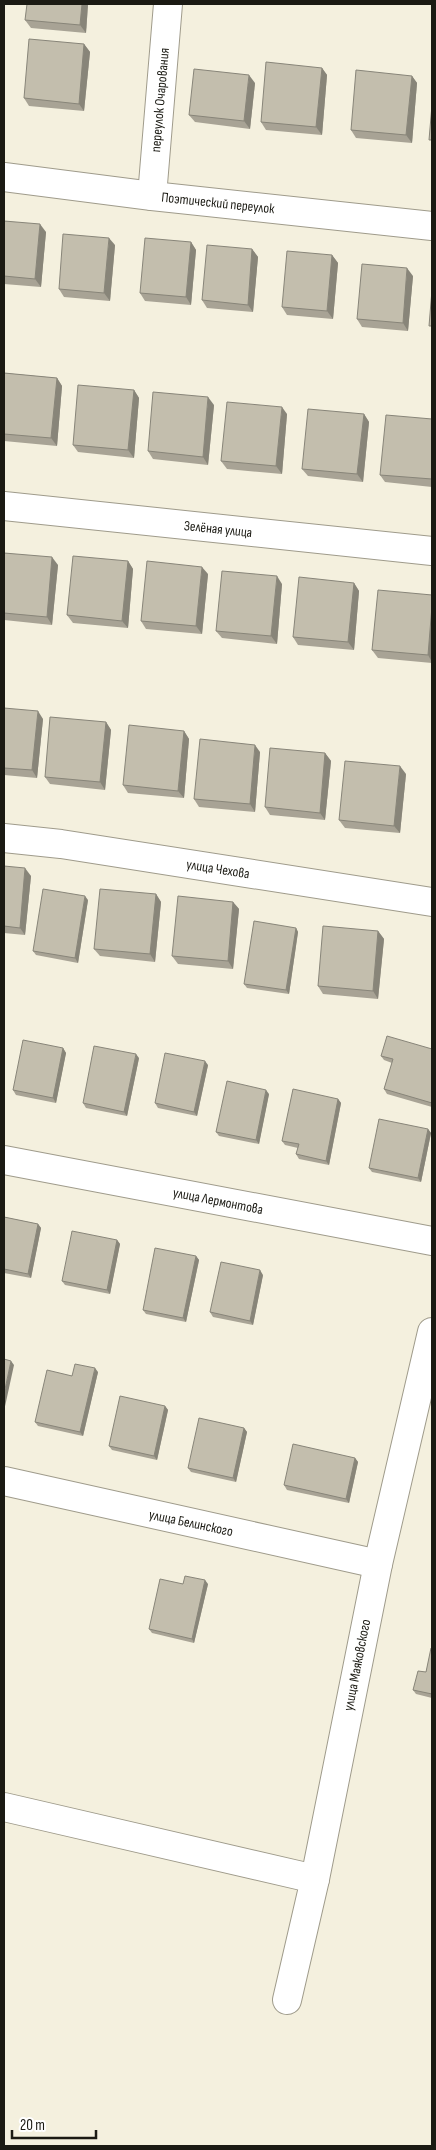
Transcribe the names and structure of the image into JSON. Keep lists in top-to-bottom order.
{
  "streets": {
    "street": [
      "переулок Очарования",
      "Поэтический переулок",
      "Зелёная улица",
      "улица Чехова",
      "улица Лермонтова",
      "улица Белинского",
      "улица Маяковского"
    ]
  },
  "crossings": [
    ["переулок Очарования", "Поэтический переулок"],
    ["улица Белинского", "улица Маяковского"]
  ],
  "scale_bar": "20 m"
}
